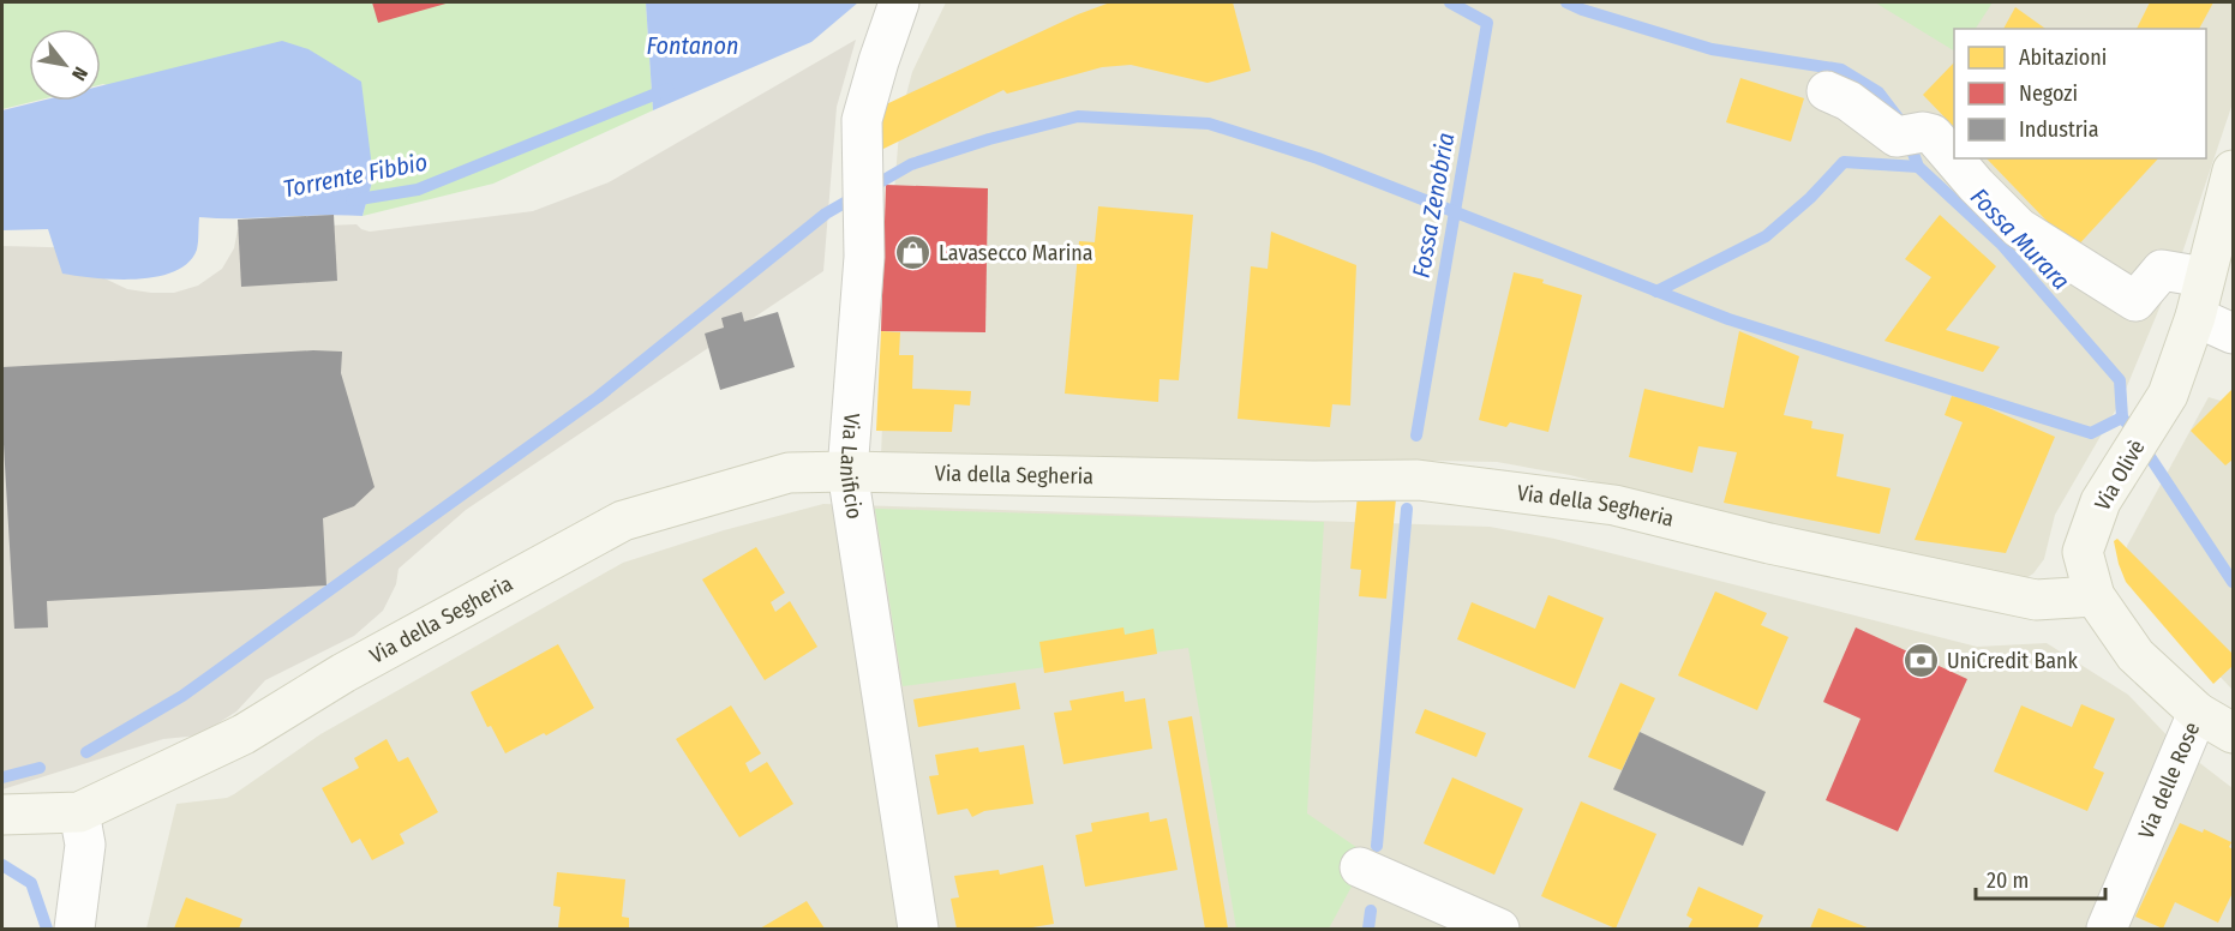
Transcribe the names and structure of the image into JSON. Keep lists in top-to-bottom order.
{
  "streets": {
    "street": [
      "Via Lanificio",
      "Via della Segheria",
      "Via Olivè",
      "Via delle Rose"
    ]
  },
  "crossings": [
    ["Via Lanificio", "Via della Segheria"],
    ["Via della Segheria", "Via Olivè"],
    ["Via Olivè", "Via delle Rose"]
  ],
  "water": [
    "Fontanon",
    "Torrente Fibbio",
    "Fossa Zenobria",
    "Fossa Murara"
  ],
  "places": {
    "shop": ["Lavasecco Marina"],
    "bank": ["UniCredit Bank"]
  },
  "legend": ["Abitazioni", "Negozi", "Industria"],
  "scale_bar": "20 m",
  "north": "bottom right"
}
